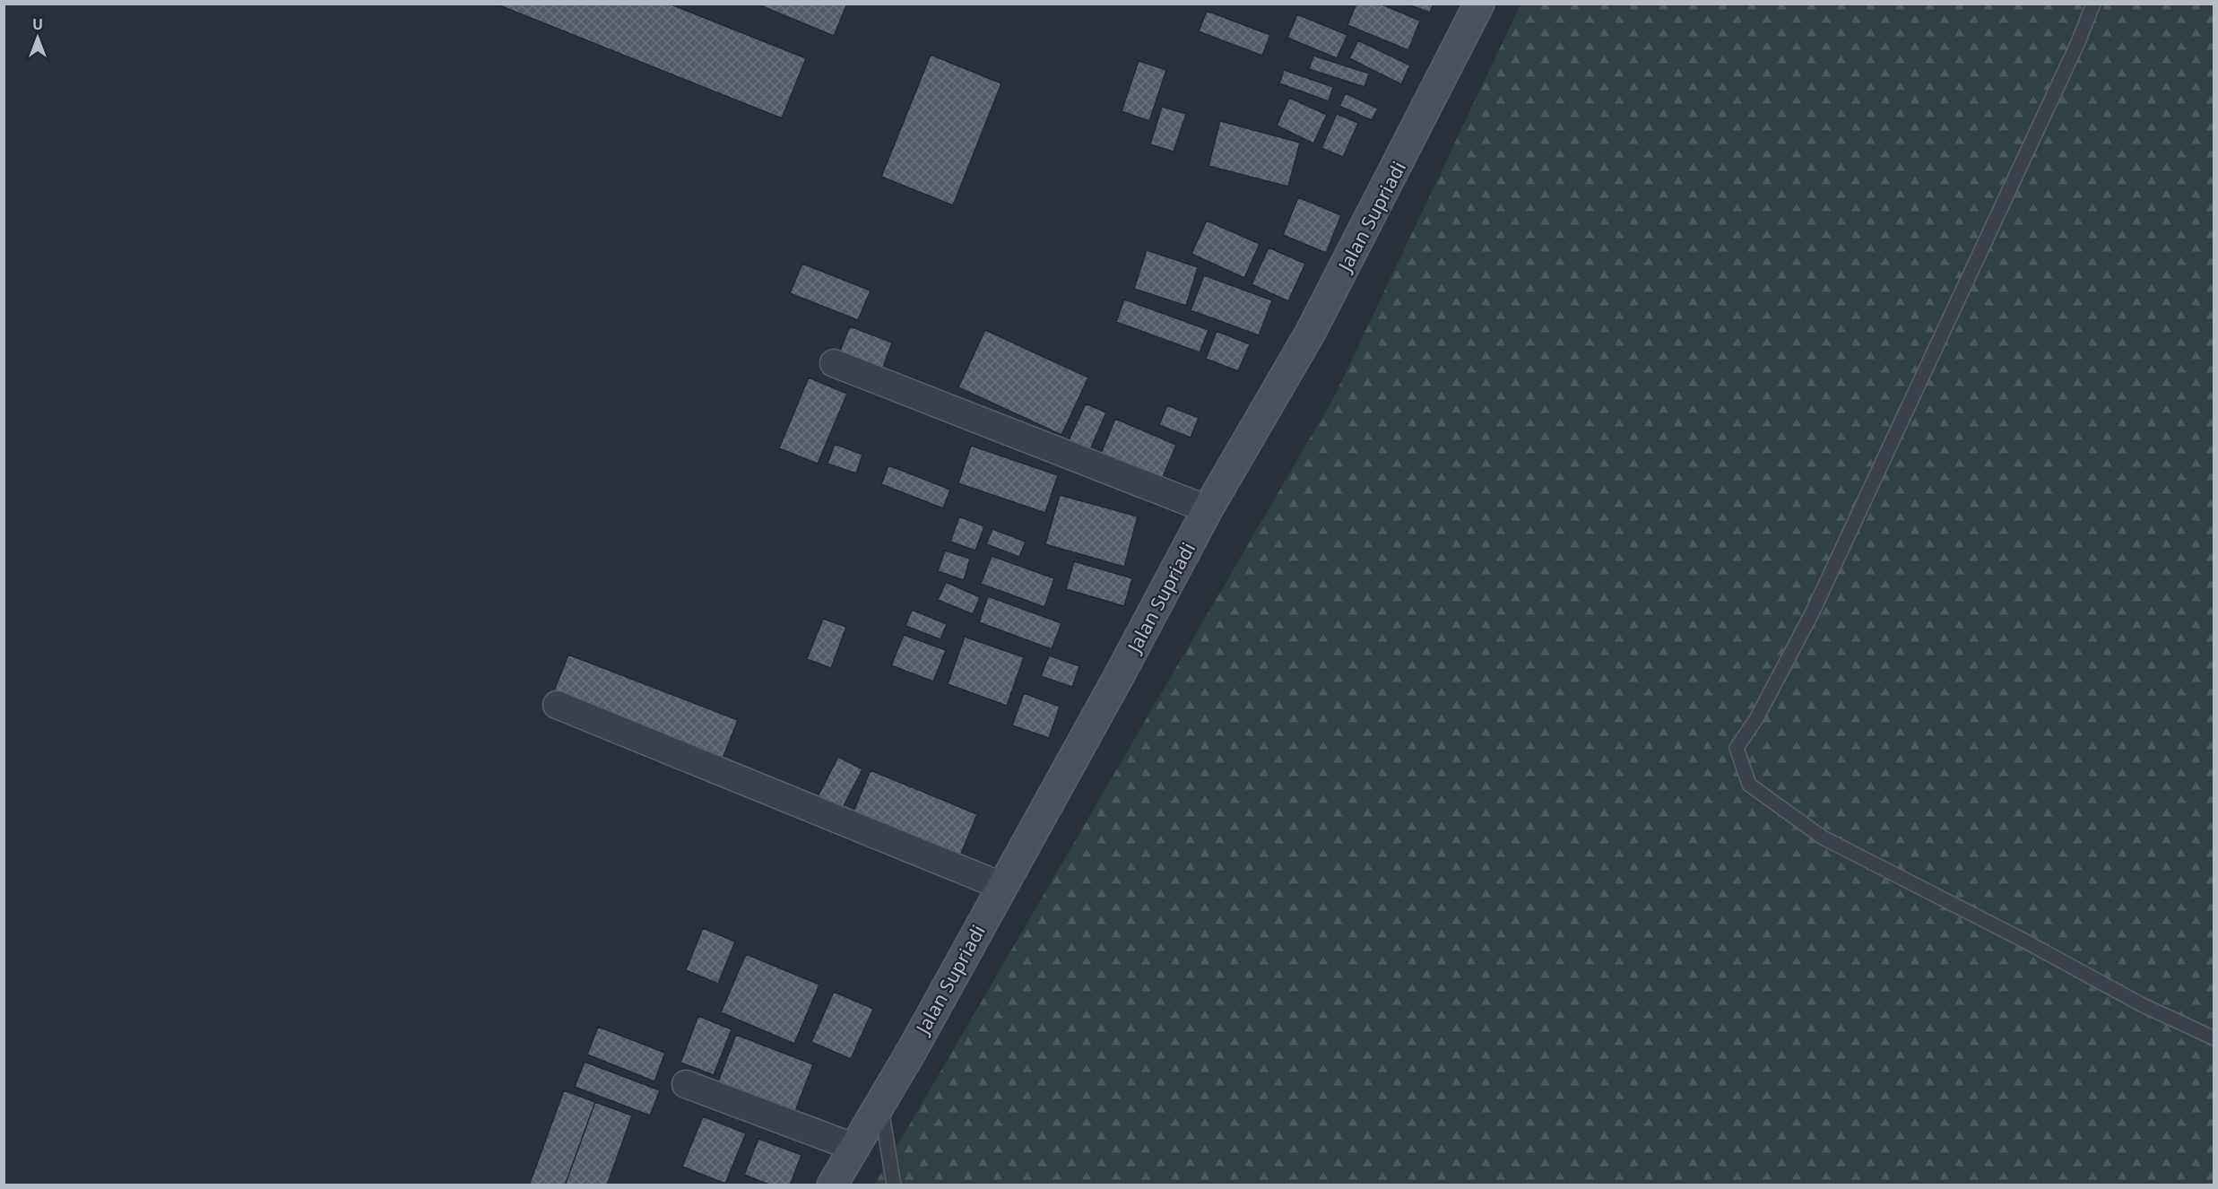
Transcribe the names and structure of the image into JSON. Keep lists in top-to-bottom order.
{
  "streets": {
    "main road": ["Jalan Supriadi"]
  },
  "north": "top"
}
